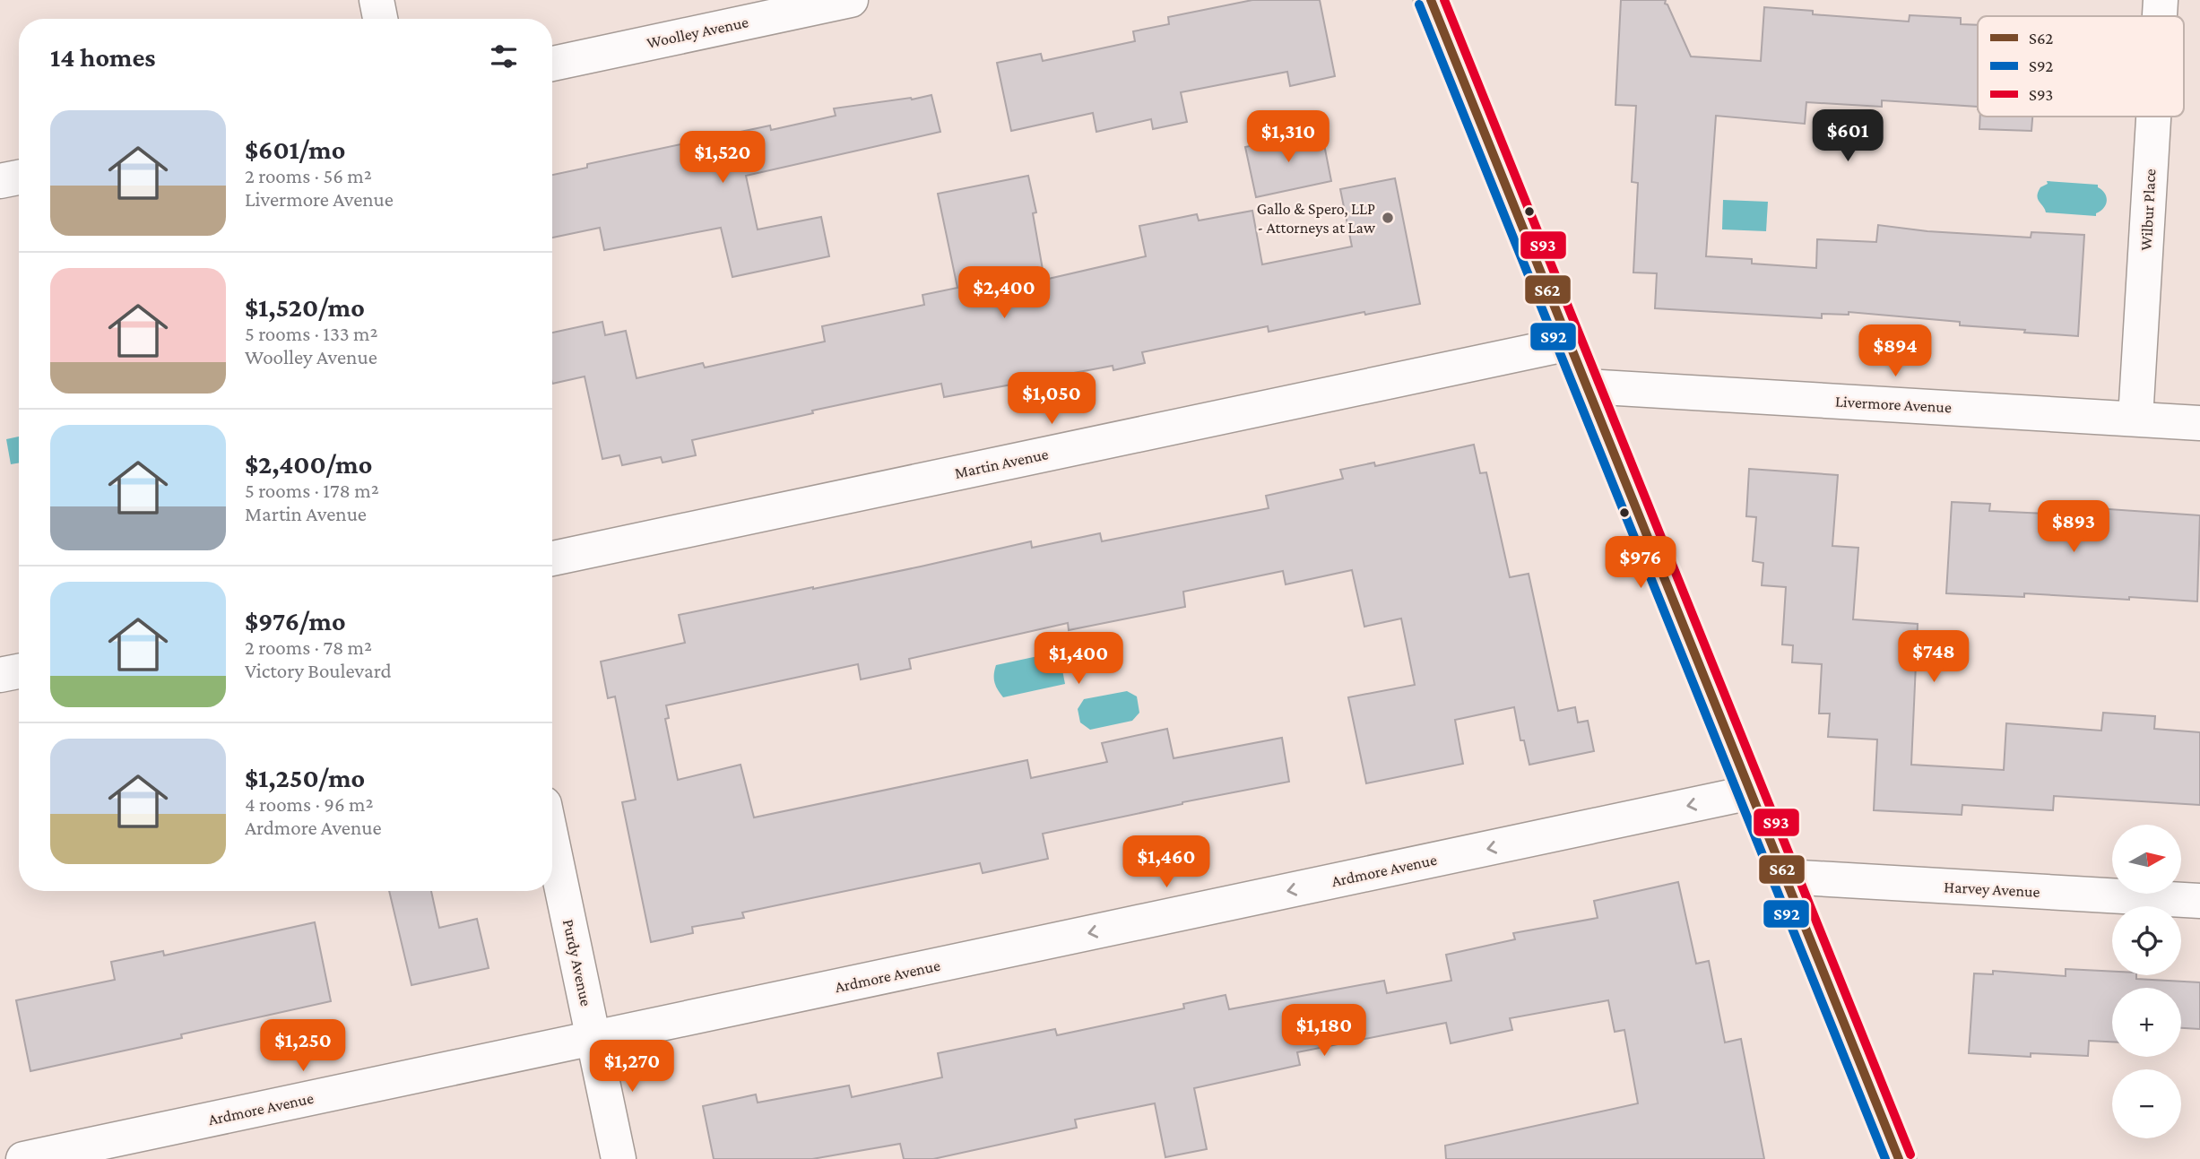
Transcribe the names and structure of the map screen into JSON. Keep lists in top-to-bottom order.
{
  "streets": {
    "street": [
      "Woolley Avenue",
      "Wilbur Place",
      "Livermore Avenue",
      "Martin Avenue",
      "Ardmore Avenue",
      "Harvey Avenue",
      "Purdy Avenue"
    ]
  },
  "crossings": [
    ["Wilbur Place", "Livermore Avenue"],
    ["Ardmore Avenue", "Purdy Avenue"]
  ],
  "one_way": ["Ardmore Avenue"],
  "places": ["Gallo & Spero, LLP - Attorneys at Law"],
  "lines": ["transit line S62", "transit line S93", "transit line S92"],
  "legend": ["S62", "S92", "S93"],
  "north": "right",
  "page": {
    "heading": "14 homes",
    "list": [
      {
        "name": "$601/mo",
        "note": "2 rooms · 56 m² · Livermore Avenue"
      },
      {
        "name": "$1,520/mo",
        "note": "5 rooms · 133 m² · Woolley Avenue"
      },
      {
        "name": "$2,400/mo",
        "note": "5 rooms · 178 m² · Martin Avenue"
      },
      {
        "name": "$976/mo",
        "note": "2 rooms · 78 m² · Victory Boulevard"
      },
      {
        "name": "$1,250/mo",
        "note": "4 rooms · 96 m² · Ardmore Avenue"
      }
    ],
    "price": [
      "$601",
      "$1,310",
      "$1,520",
      "$2,400",
      "$894",
      "$1,050",
      "$893",
      "$976",
      "$748",
      "$1,400",
      "$1,460",
      "$1,180",
      "$1,250",
      "$1,270"
    ],
    "map_buttons": ["+", "−"]
  }
}
